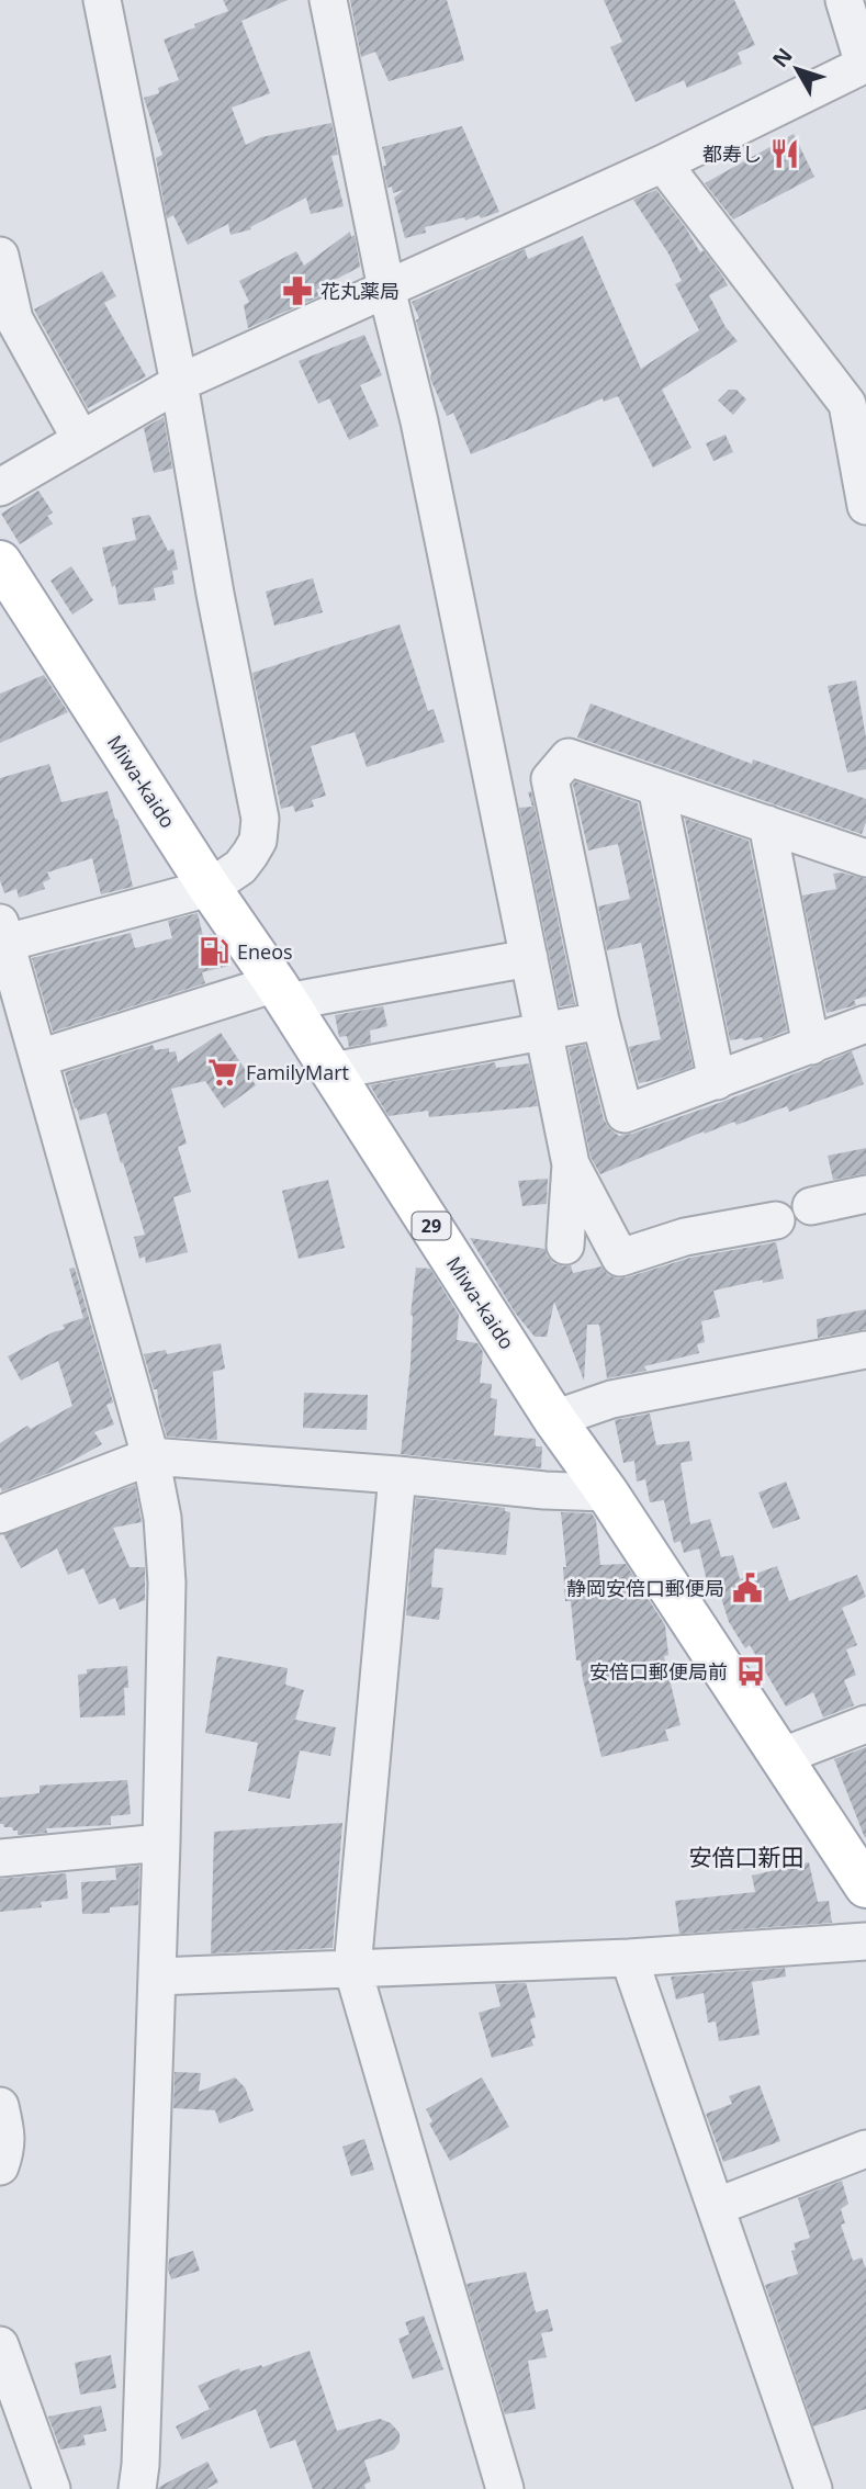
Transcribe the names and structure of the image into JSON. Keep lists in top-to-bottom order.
{
  "streets": {
    "main road": ["Miwa-kaido", "29"]
  },
  "districts": ["安倍口新田"],
  "places": {
    "restaurant": ["都寿し"],
    "pharmacy": ["花丸薬局"],
    "fuel station": ["Eneos"],
    "supermarket": ["FamilyMart"],
    "public building": ["静岡安倍口郵便局"],
    "bus stop": ["安倍口郵便局前"]
  },
  "north": "top left"
}
